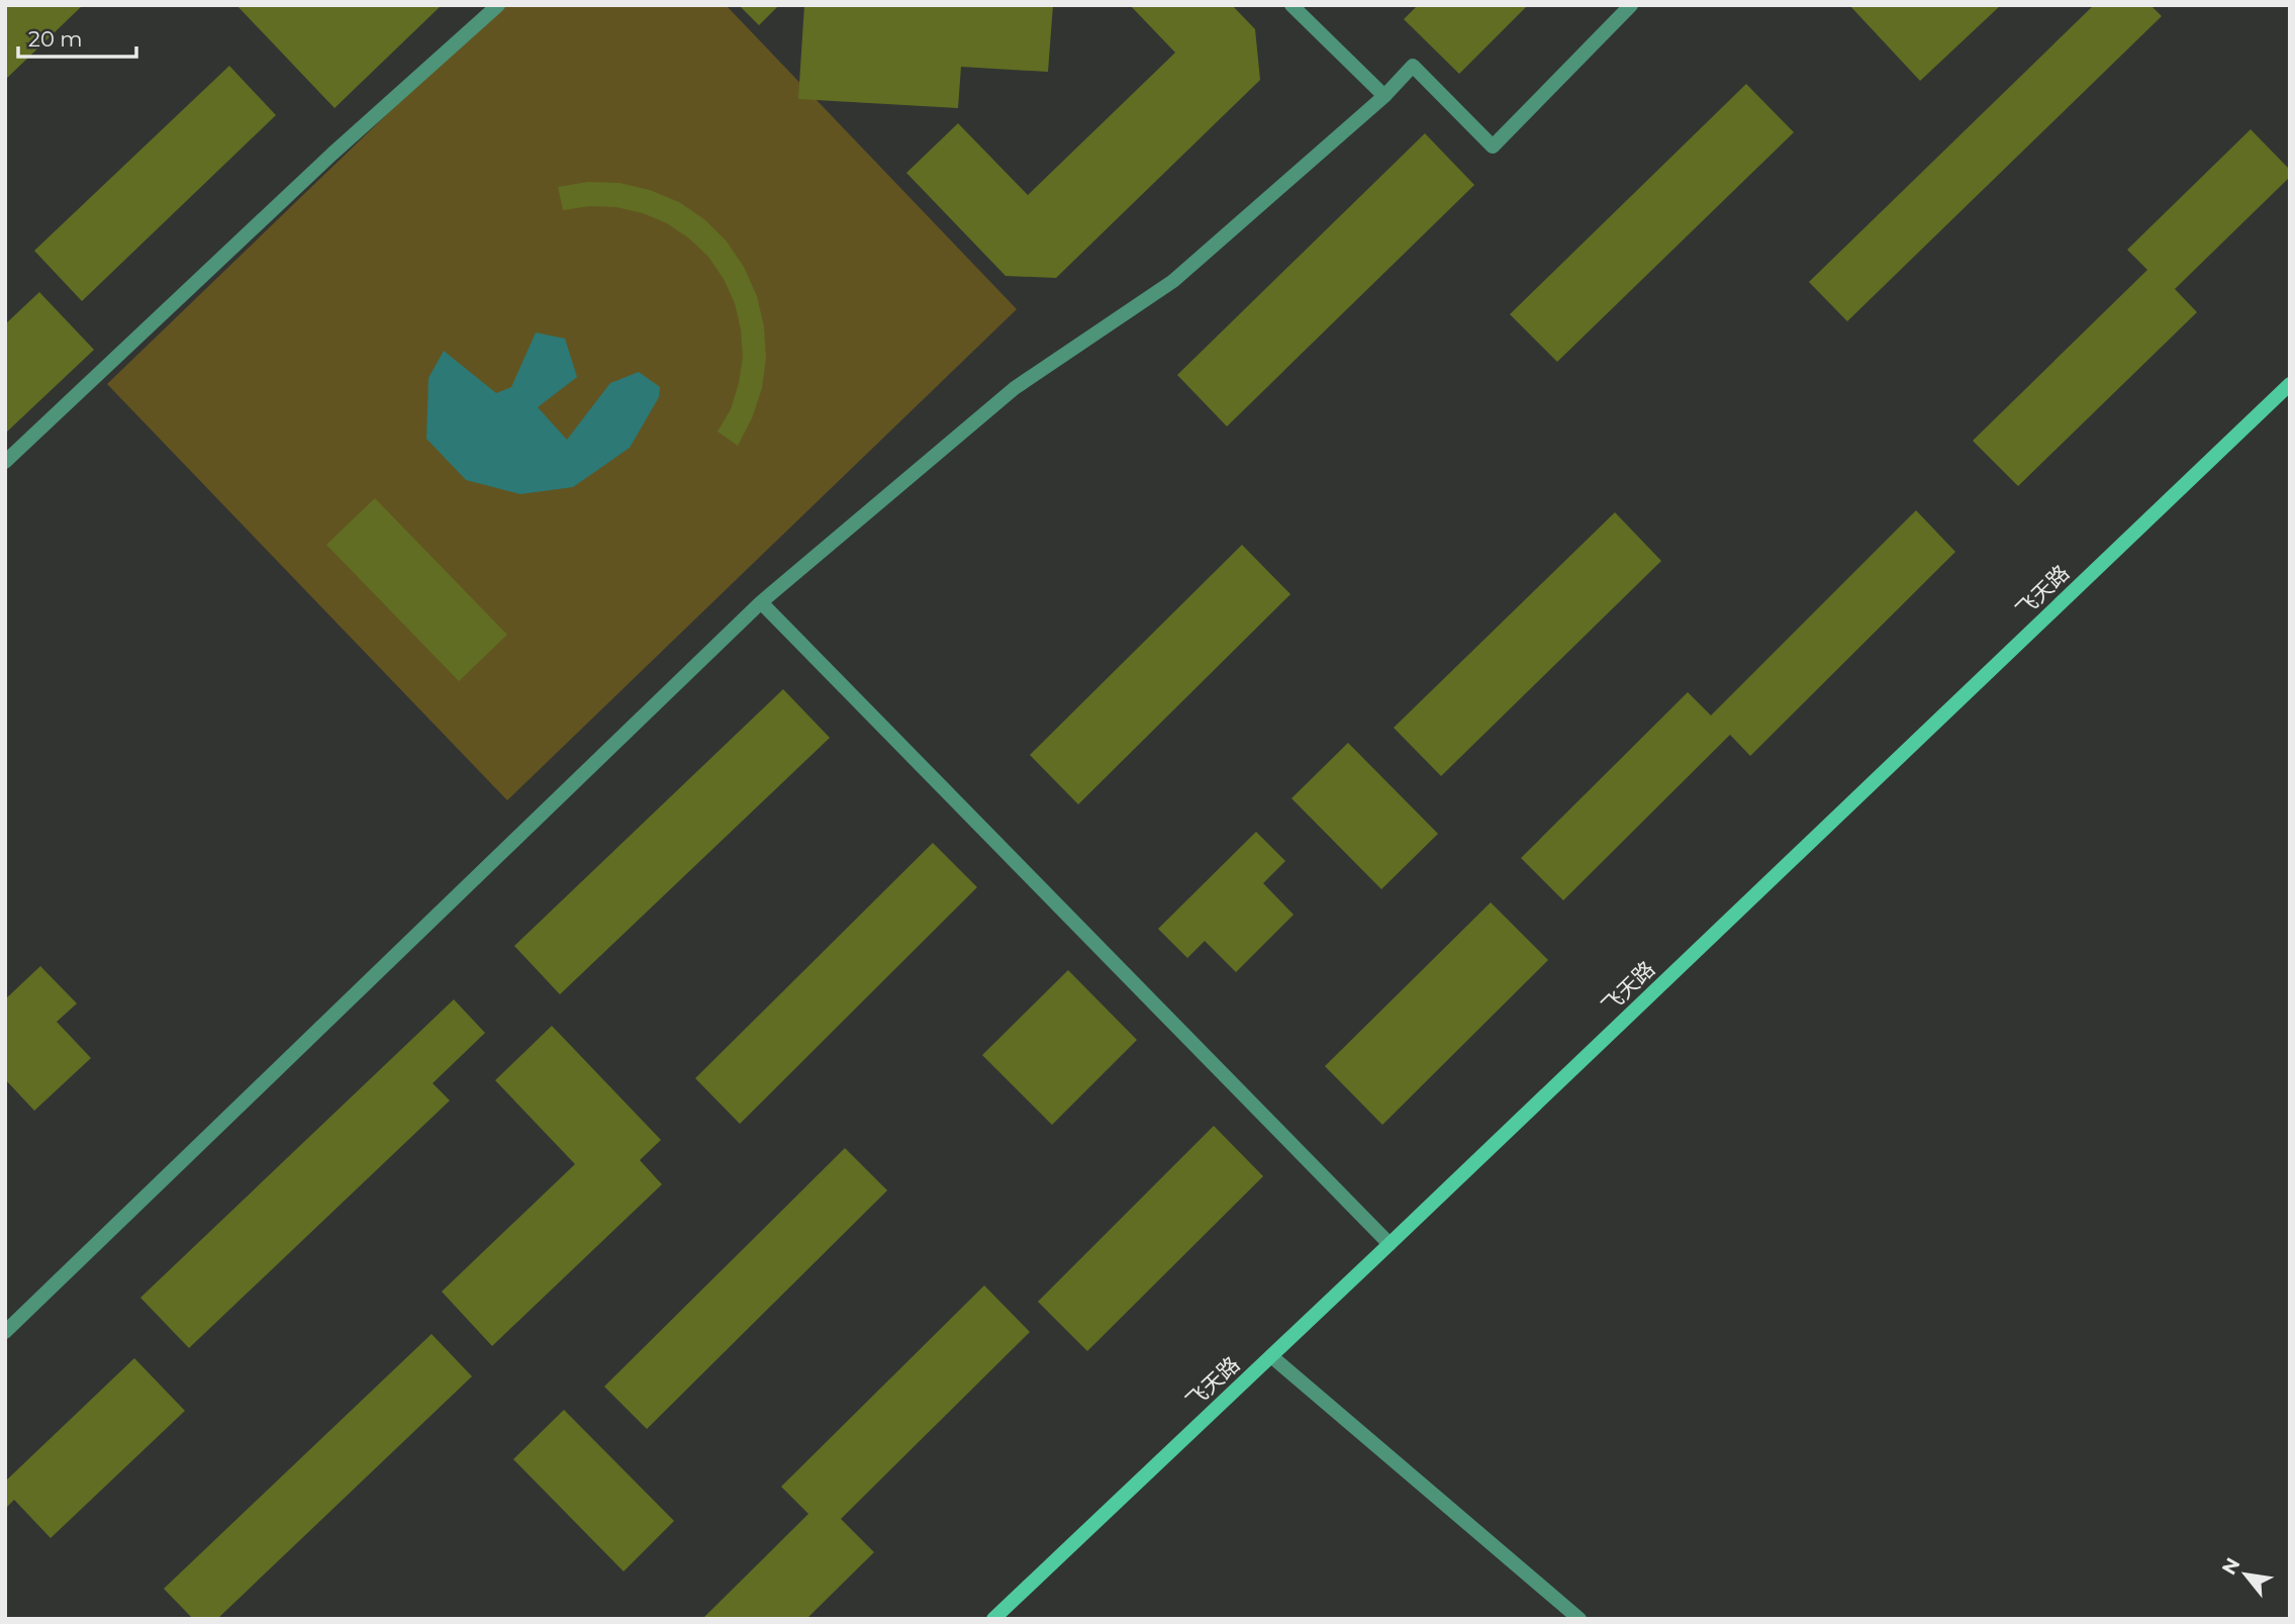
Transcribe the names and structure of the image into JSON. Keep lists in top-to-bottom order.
{
  "streets": {
    "street": ["飞天路"]
  },
  "scale_bar": "20 m",
  "north": "top left"
}
